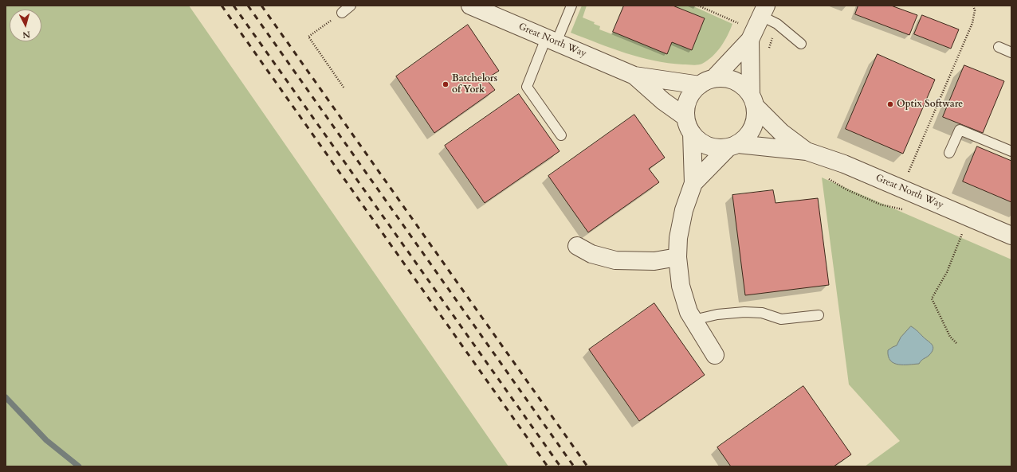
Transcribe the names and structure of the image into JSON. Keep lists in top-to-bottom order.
{
  "streets": {
    "street": ["Great North Way"]
  },
  "places": ["Batchelors of York", "Optix Software"],
  "north": "bottom"
}
